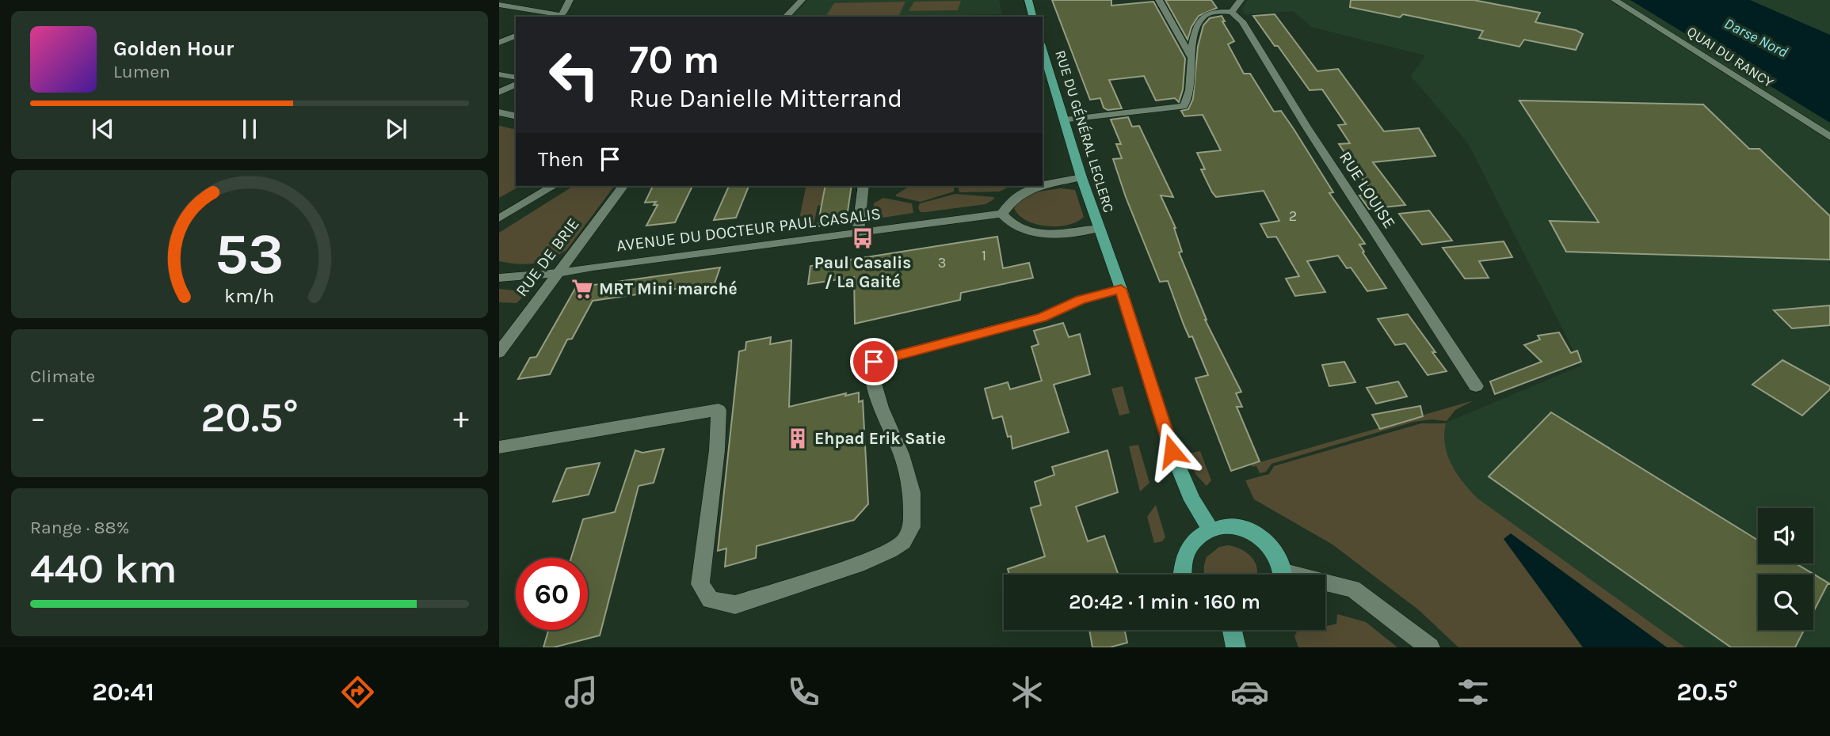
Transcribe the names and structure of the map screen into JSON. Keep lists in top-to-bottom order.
{
  "streets": {
    "main road": ["RUE DU GÉNÉRAL LECLERC"],
    "street": [
      "QUAI DU RANCY",
      "RUE LOUISE",
      "AVENUE DU DOCTEUR PAUL CASALIS",
      "RUE DE BRIE"
    ]
  },
  "crossings": [
    ["AVENUE DU DOCTEUR PAUL CASALIS", "RUE DE BRIE"]
  ],
  "water": ["Darse Nord"],
  "places": {
    "bus stop": ["Paul Casalis / La Gaité"],
    "supermarket": ["MRT Mini marché"],
    "building": ["Ehpad Erik Satie"]
  },
  "house_numbers": ["2", "1", "3"],
  "page": {
    "turn": ["70 m", "Rue Danielle Mitterrand"],
    "song": ["Golden Hour", "Lumen"],
    "then": "Then",
    "tile": [
      "Climate",
      ["Range · 88%", "440 km"]
    ],
    "heat": ["−", "20.5°", "+"],
    "limit": "60",
    "trip": "20:42 · 1 min · 160 m",
    "tabs": ["20:41", "20.5°"],
    "gauge": ["53", "km/h"]
  }
}
